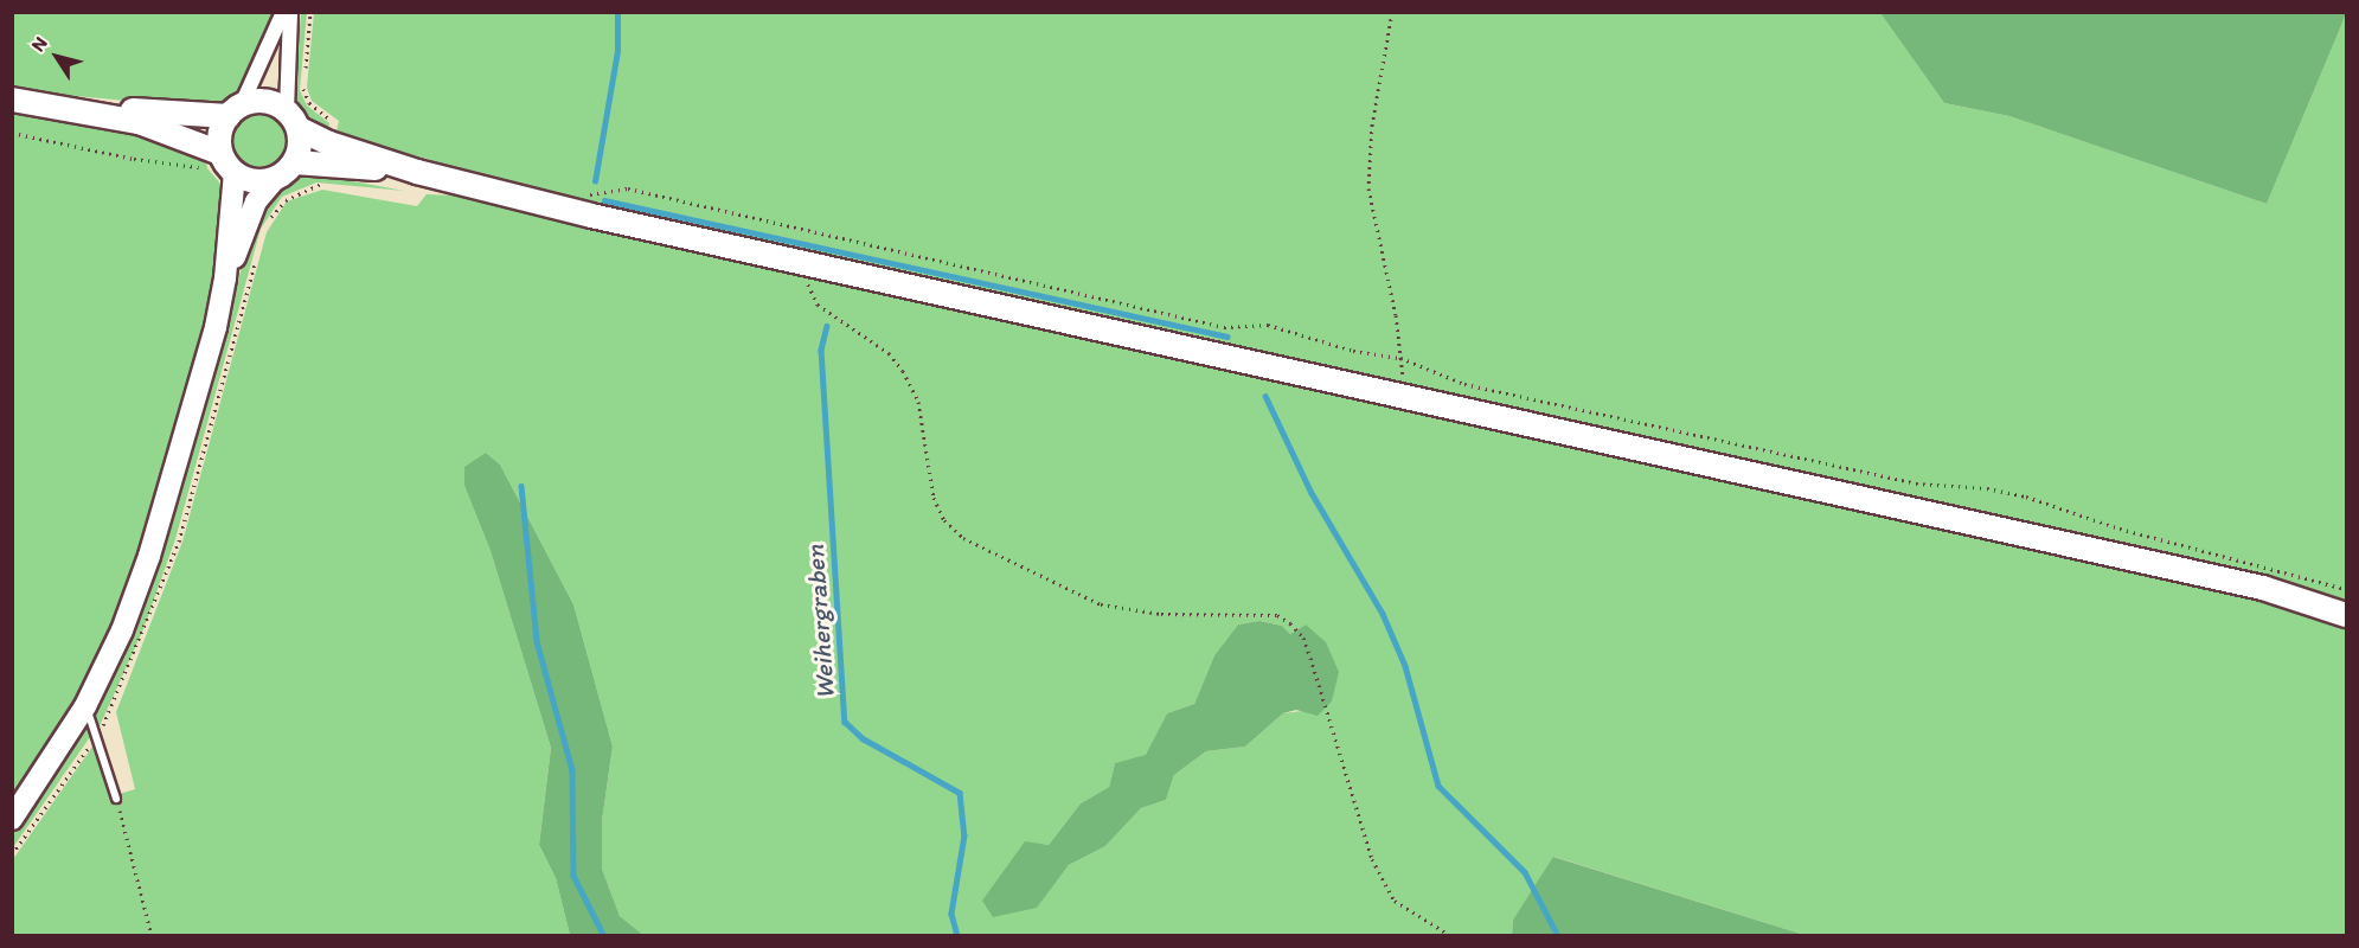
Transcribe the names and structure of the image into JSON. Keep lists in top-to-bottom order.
{
  "water": ["Weihergraben"],
  "north": "top left"
}
